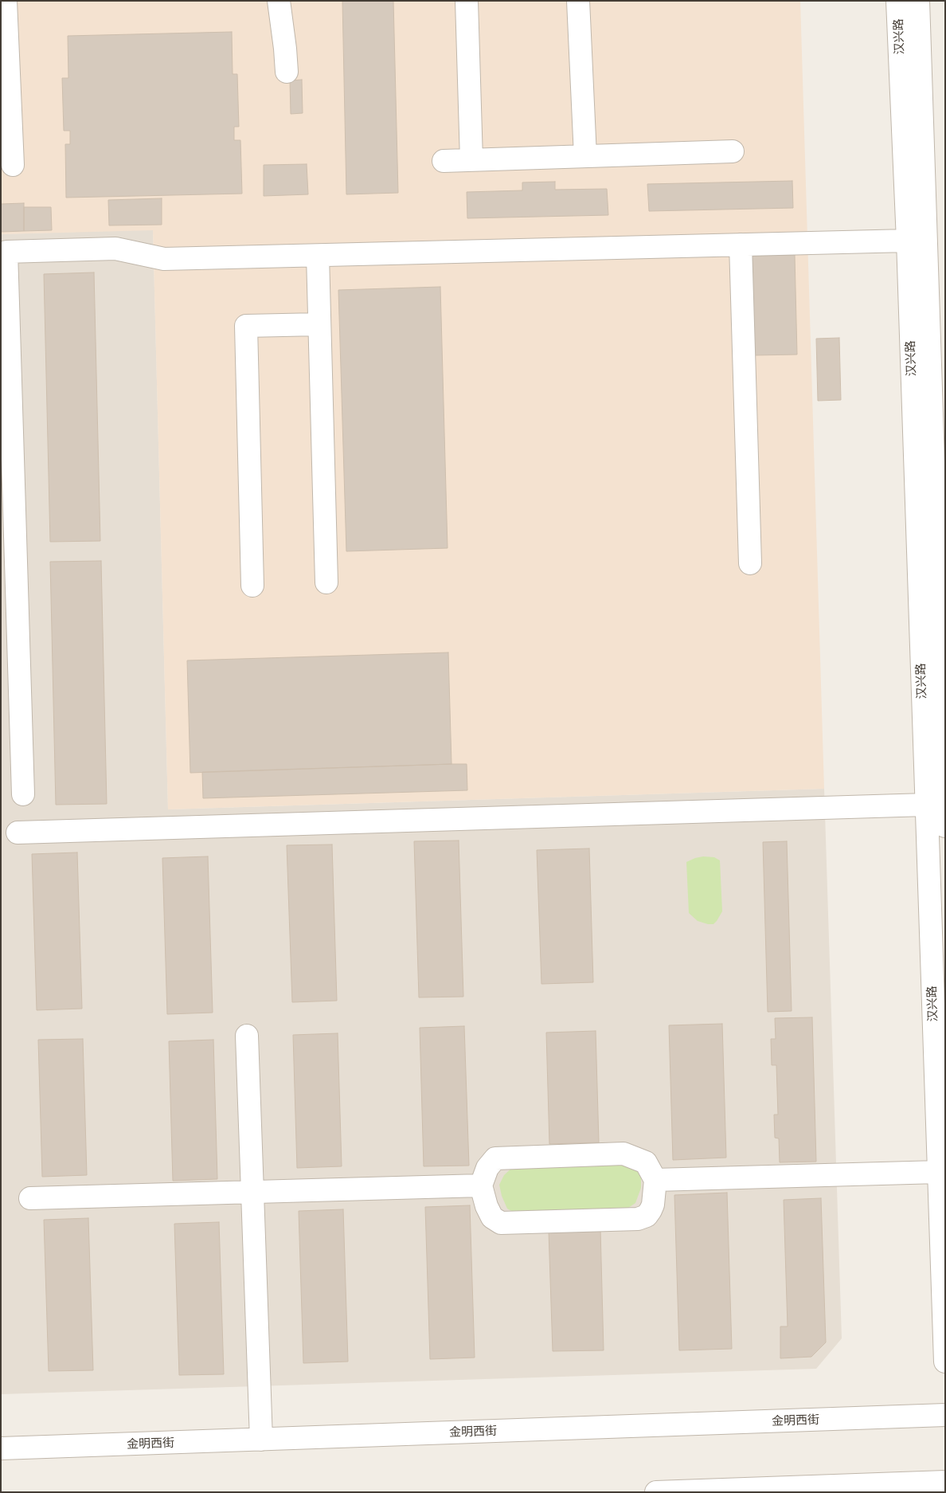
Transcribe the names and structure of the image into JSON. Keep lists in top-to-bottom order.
{
  "streets": {
    "street": ["汉兴路", "金明西街"]
  }
}
